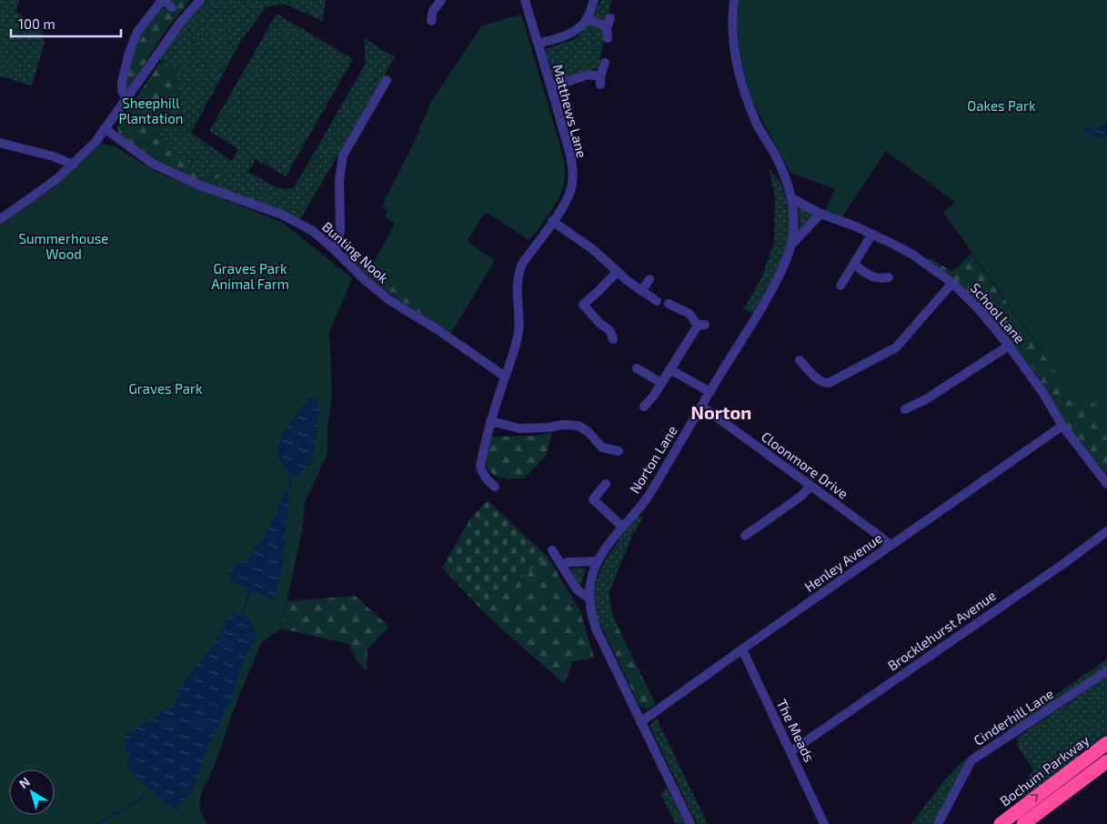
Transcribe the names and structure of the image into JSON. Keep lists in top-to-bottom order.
{
  "streets": {
    "highway": ["Bochum Parkway"],
    "street": [
      "Matthews Lane",
      "Bunting Nook",
      "School Lane",
      "Norton Lane",
      "Cloonmore Drive",
      "Henley Avenue",
      "Brocklehurst Avenue",
      "Cinderhill Lane",
      "The Meads"
    ]
  },
  "crossings": [
    ["Matthews Lane", "Bunting Nook"],
    ["School Lane", "Norton Lane"],
    ["School Lane", "Henley Avenue"],
    ["Norton Lane", "Cloonmore Drive"],
    ["Norton Lane", "Henley Avenue"],
    ["Cloonmore Drive", "Henley Avenue"],
    ["Henley Avenue", "The Meads"],
    ["Brocklehurst Avenue", "The Meads"]
  ],
  "districts": ["Norton"],
  "parks": [
    "Sheephill Plantation",
    "Oakes Park",
    "Summerhouse Wood",
    "Graves Park Animal Farm",
    "Graves Park"
  ],
  "scale_bar": "100 m",
  "north": "top left"
}
